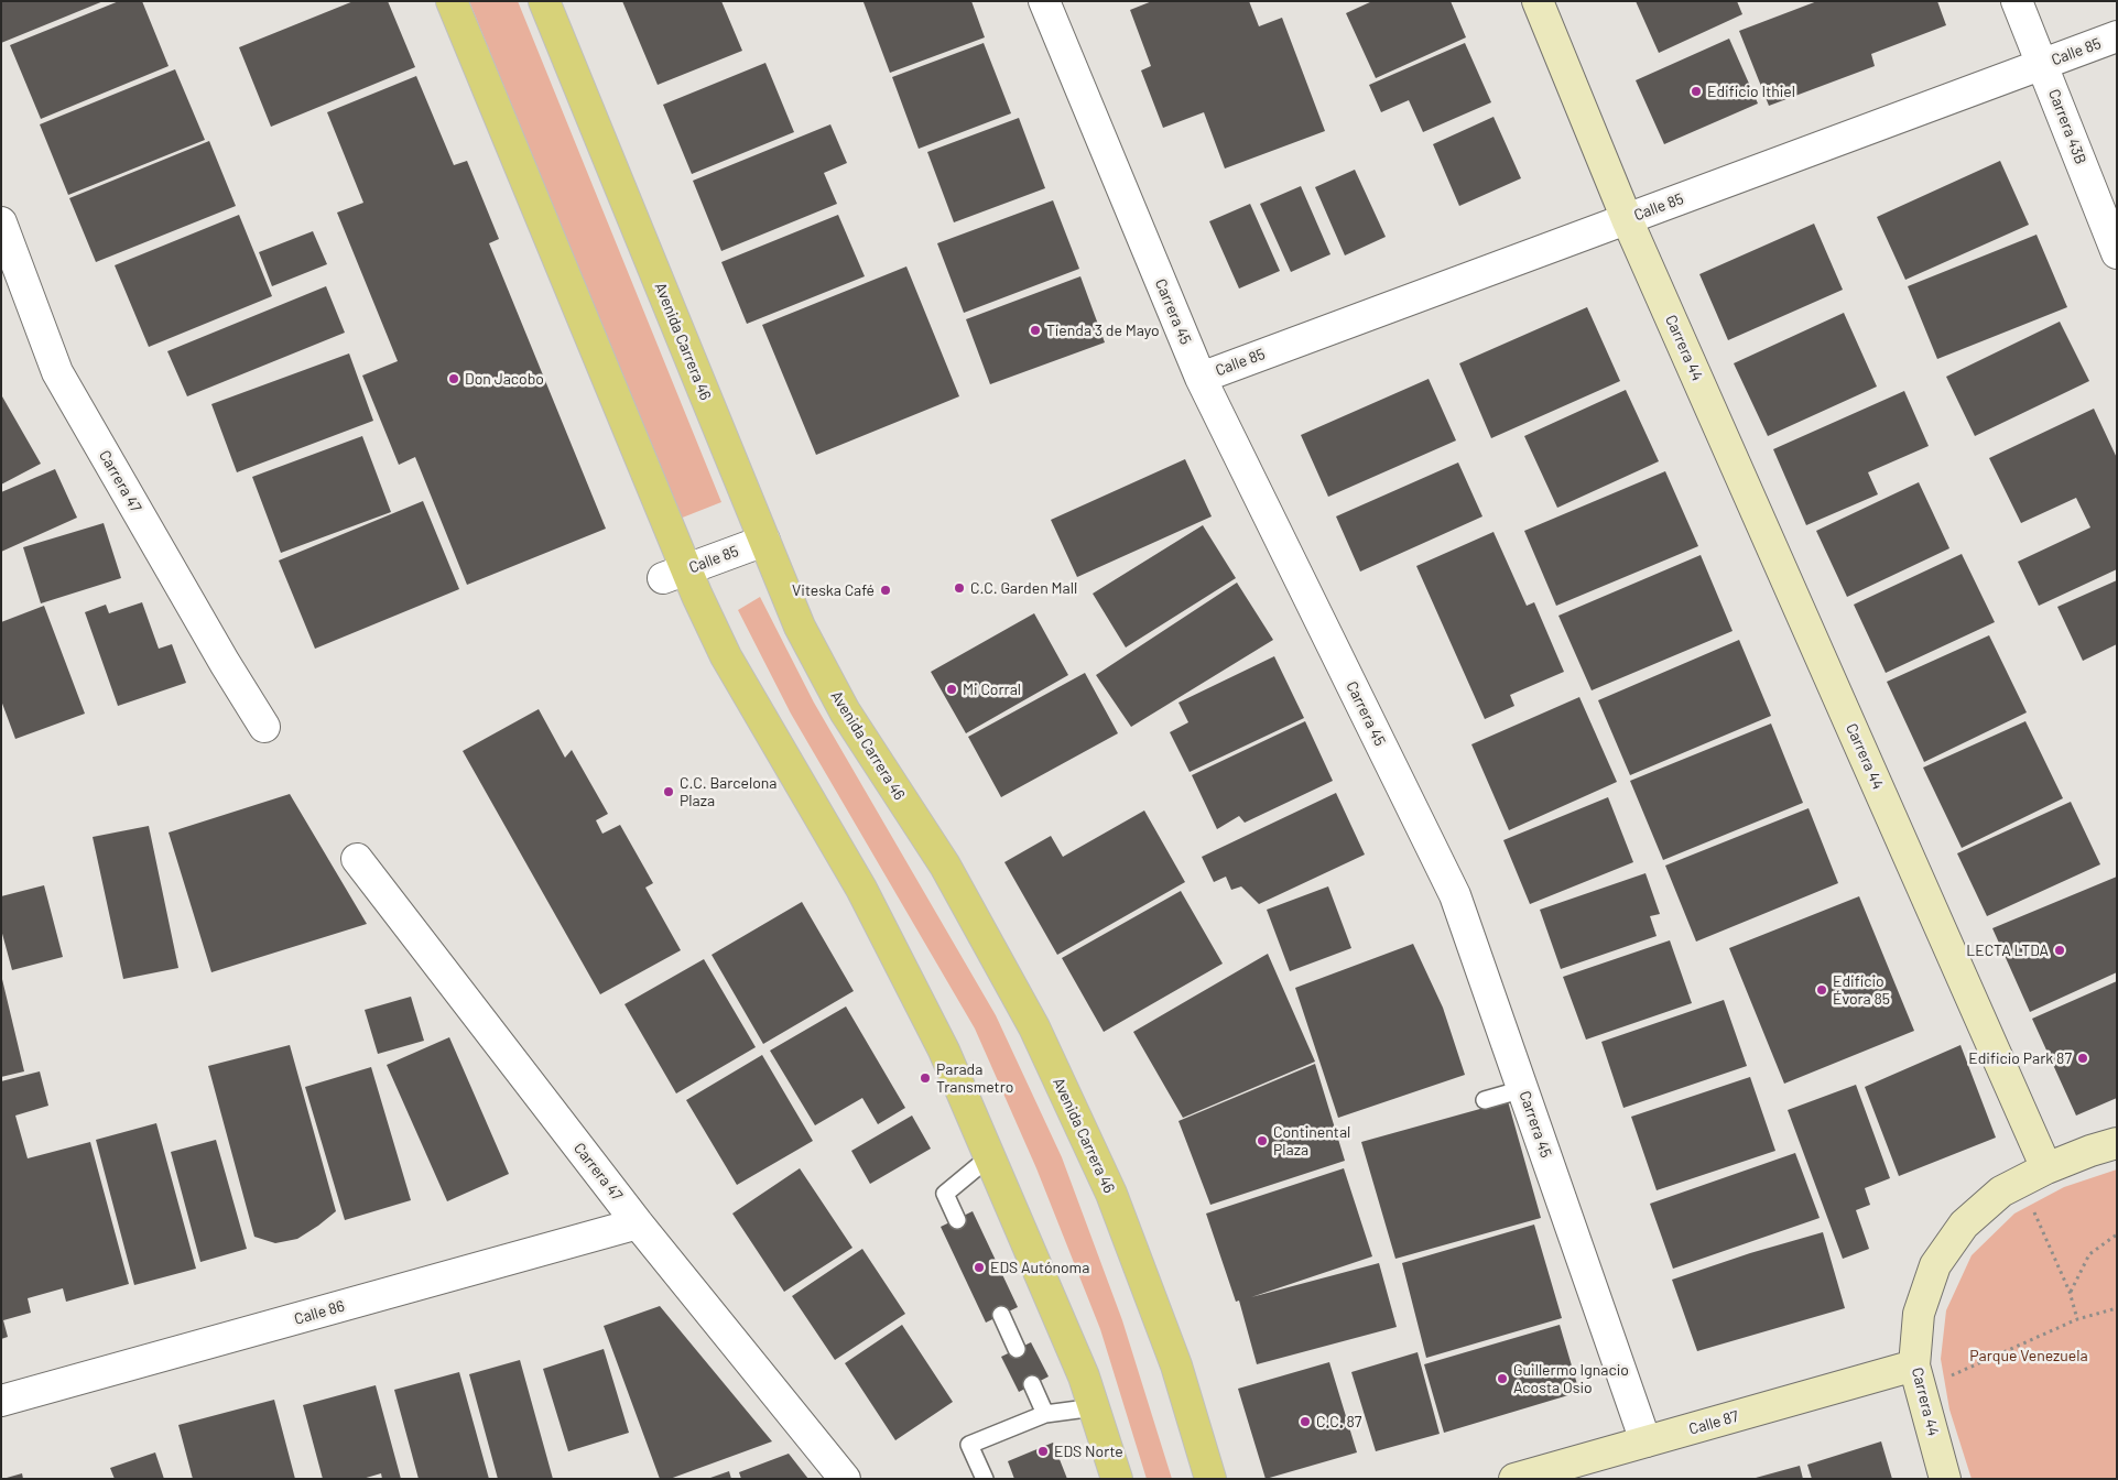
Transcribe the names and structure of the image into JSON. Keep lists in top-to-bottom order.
{
  "streets": {
    "main road": ["Avenida Carrera 46"],
    "street": [
      "Calle 85",
      "Carrera 43B",
      "Carrera 45",
      "Carrera 44",
      "Carrera 47",
      "Calle 86",
      "Calle 87"
    ]
  },
  "crossings": [
    ["Calle 85", "Carrera 43B"],
    ["Calle 85", "Carrera 45"],
    ["Calle 85", "Avenida Carrera 46"],
    ["Calle 85", "Carrera 44"],
    ["Carrera 45", "Calle 87"],
    ["Carrera 44", "Calle 87"],
    ["Carrera 47", "Calle 86"]
  ],
  "parks": ["Parque Venezuela"],
  "places": [
    "Edificio Ithiel",
    "Tienda 3 de Mayo",
    "Don Jacobo",
    "C.C. Garden Mall",
    "Viteska Café",
    "Mi Corral",
    "C.C. Barcelona Plaza",
    "LECTA LTDA",
    "Edificio Évora 85",
    "Edificio Park 87",
    "Parada Transmetro",
    "Continental Plaza",
    "EDS Autónoma",
    "Guillermo Ignacio Acosta Osio",
    "C.C. 87",
    "EDS Norte"
  ]
}
